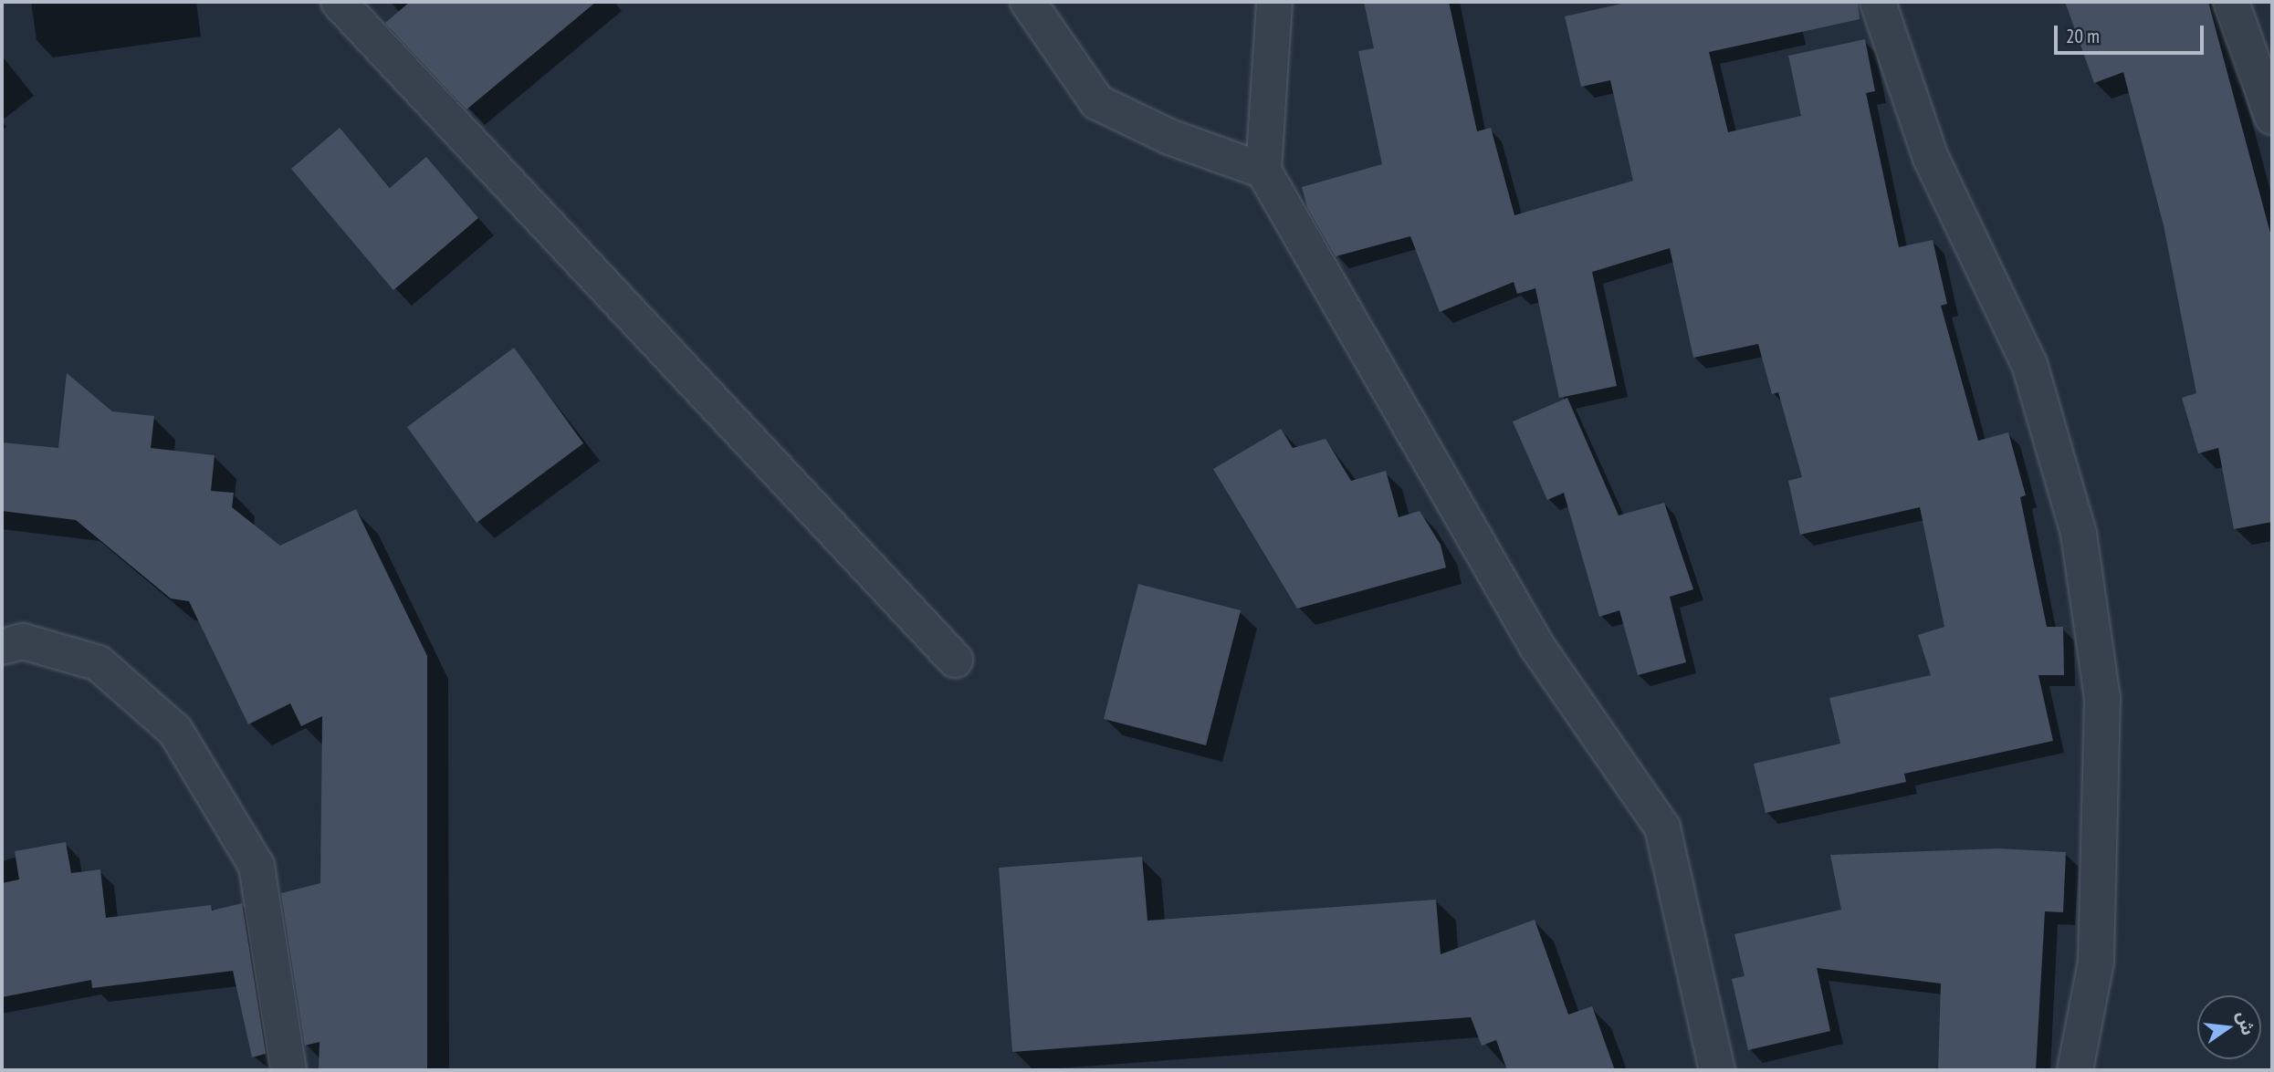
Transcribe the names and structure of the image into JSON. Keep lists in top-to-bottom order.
{
  "scale_bar": "20 m",
  "north": "right"
}
